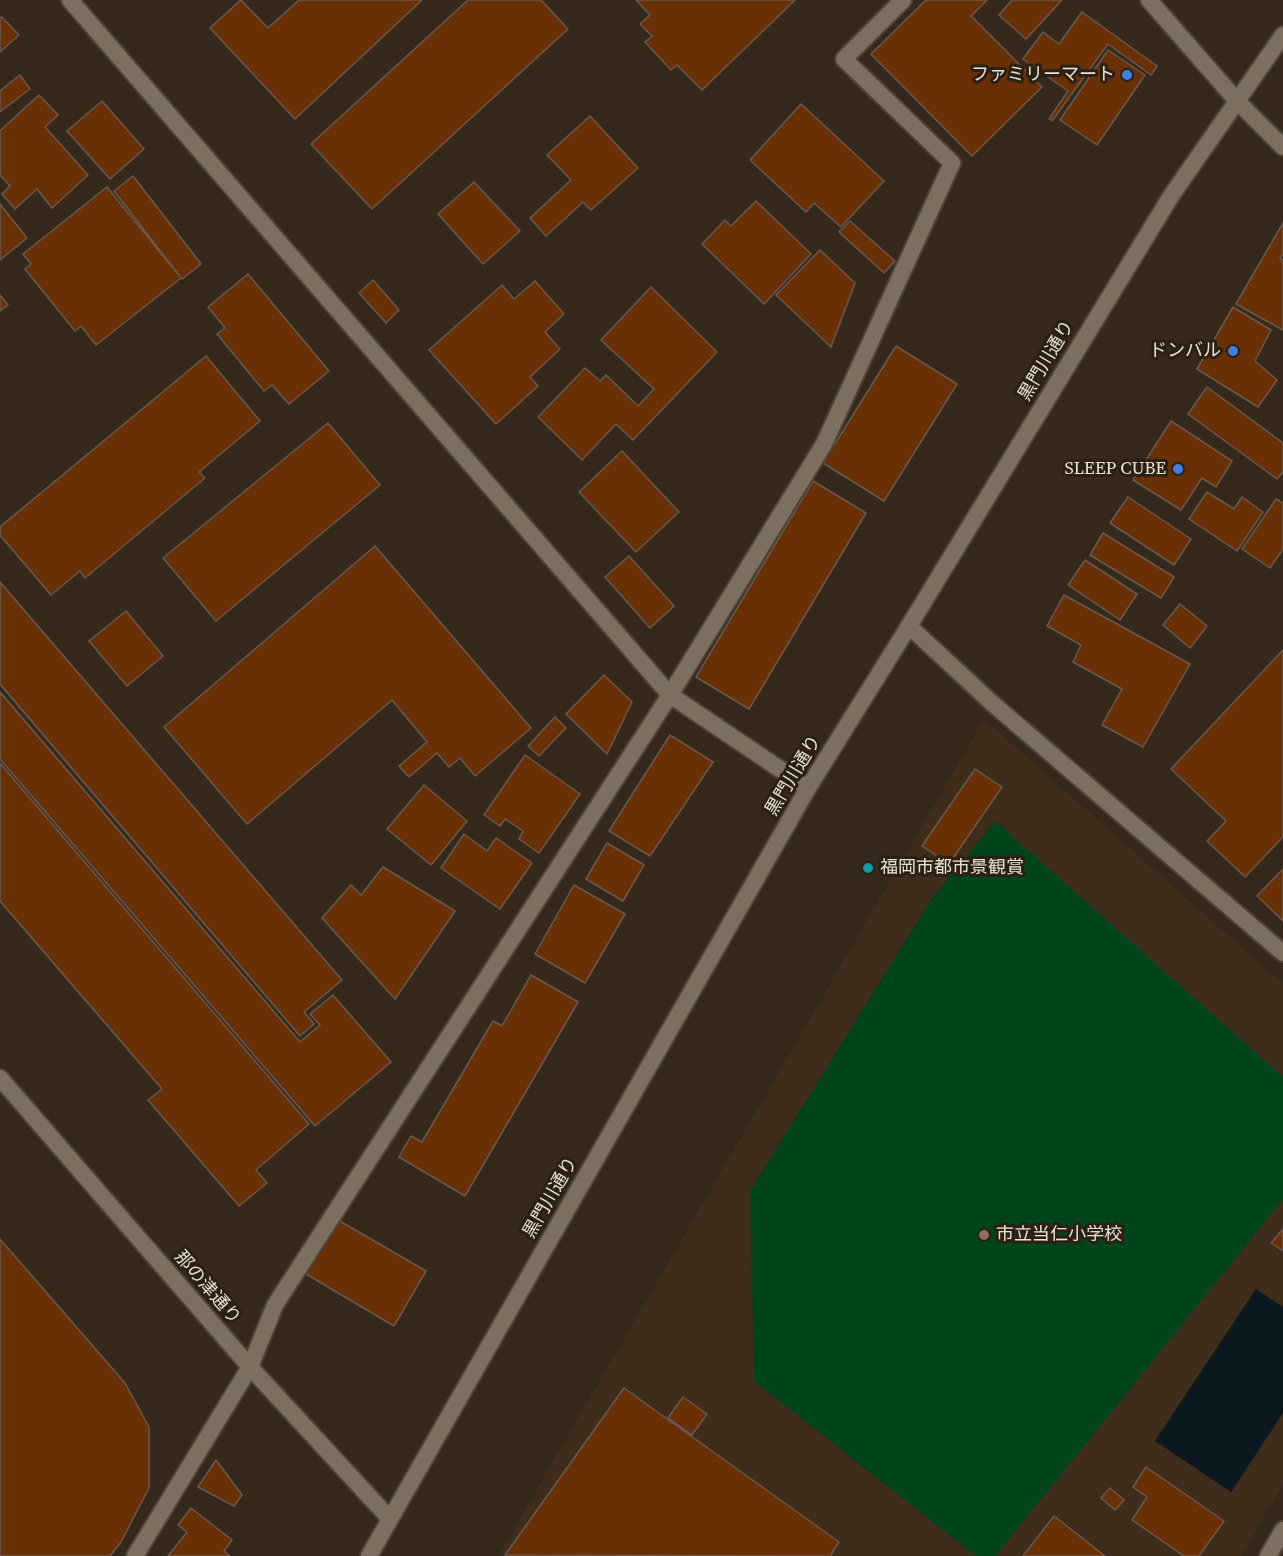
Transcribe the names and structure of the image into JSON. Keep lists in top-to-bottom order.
{
  "streets": {
    "street": ["黒門川通り", "那の津通り"]
  },
  "crossings": [
    ["黒門川通り", "那の津通り"]
  ],
  "places": [
    "ファミリーマート",
    "ドンバル",
    "SLEEP CUBE",
    "福岡市都市景観賞",
    "市立当仁小学校"
  ]
}
